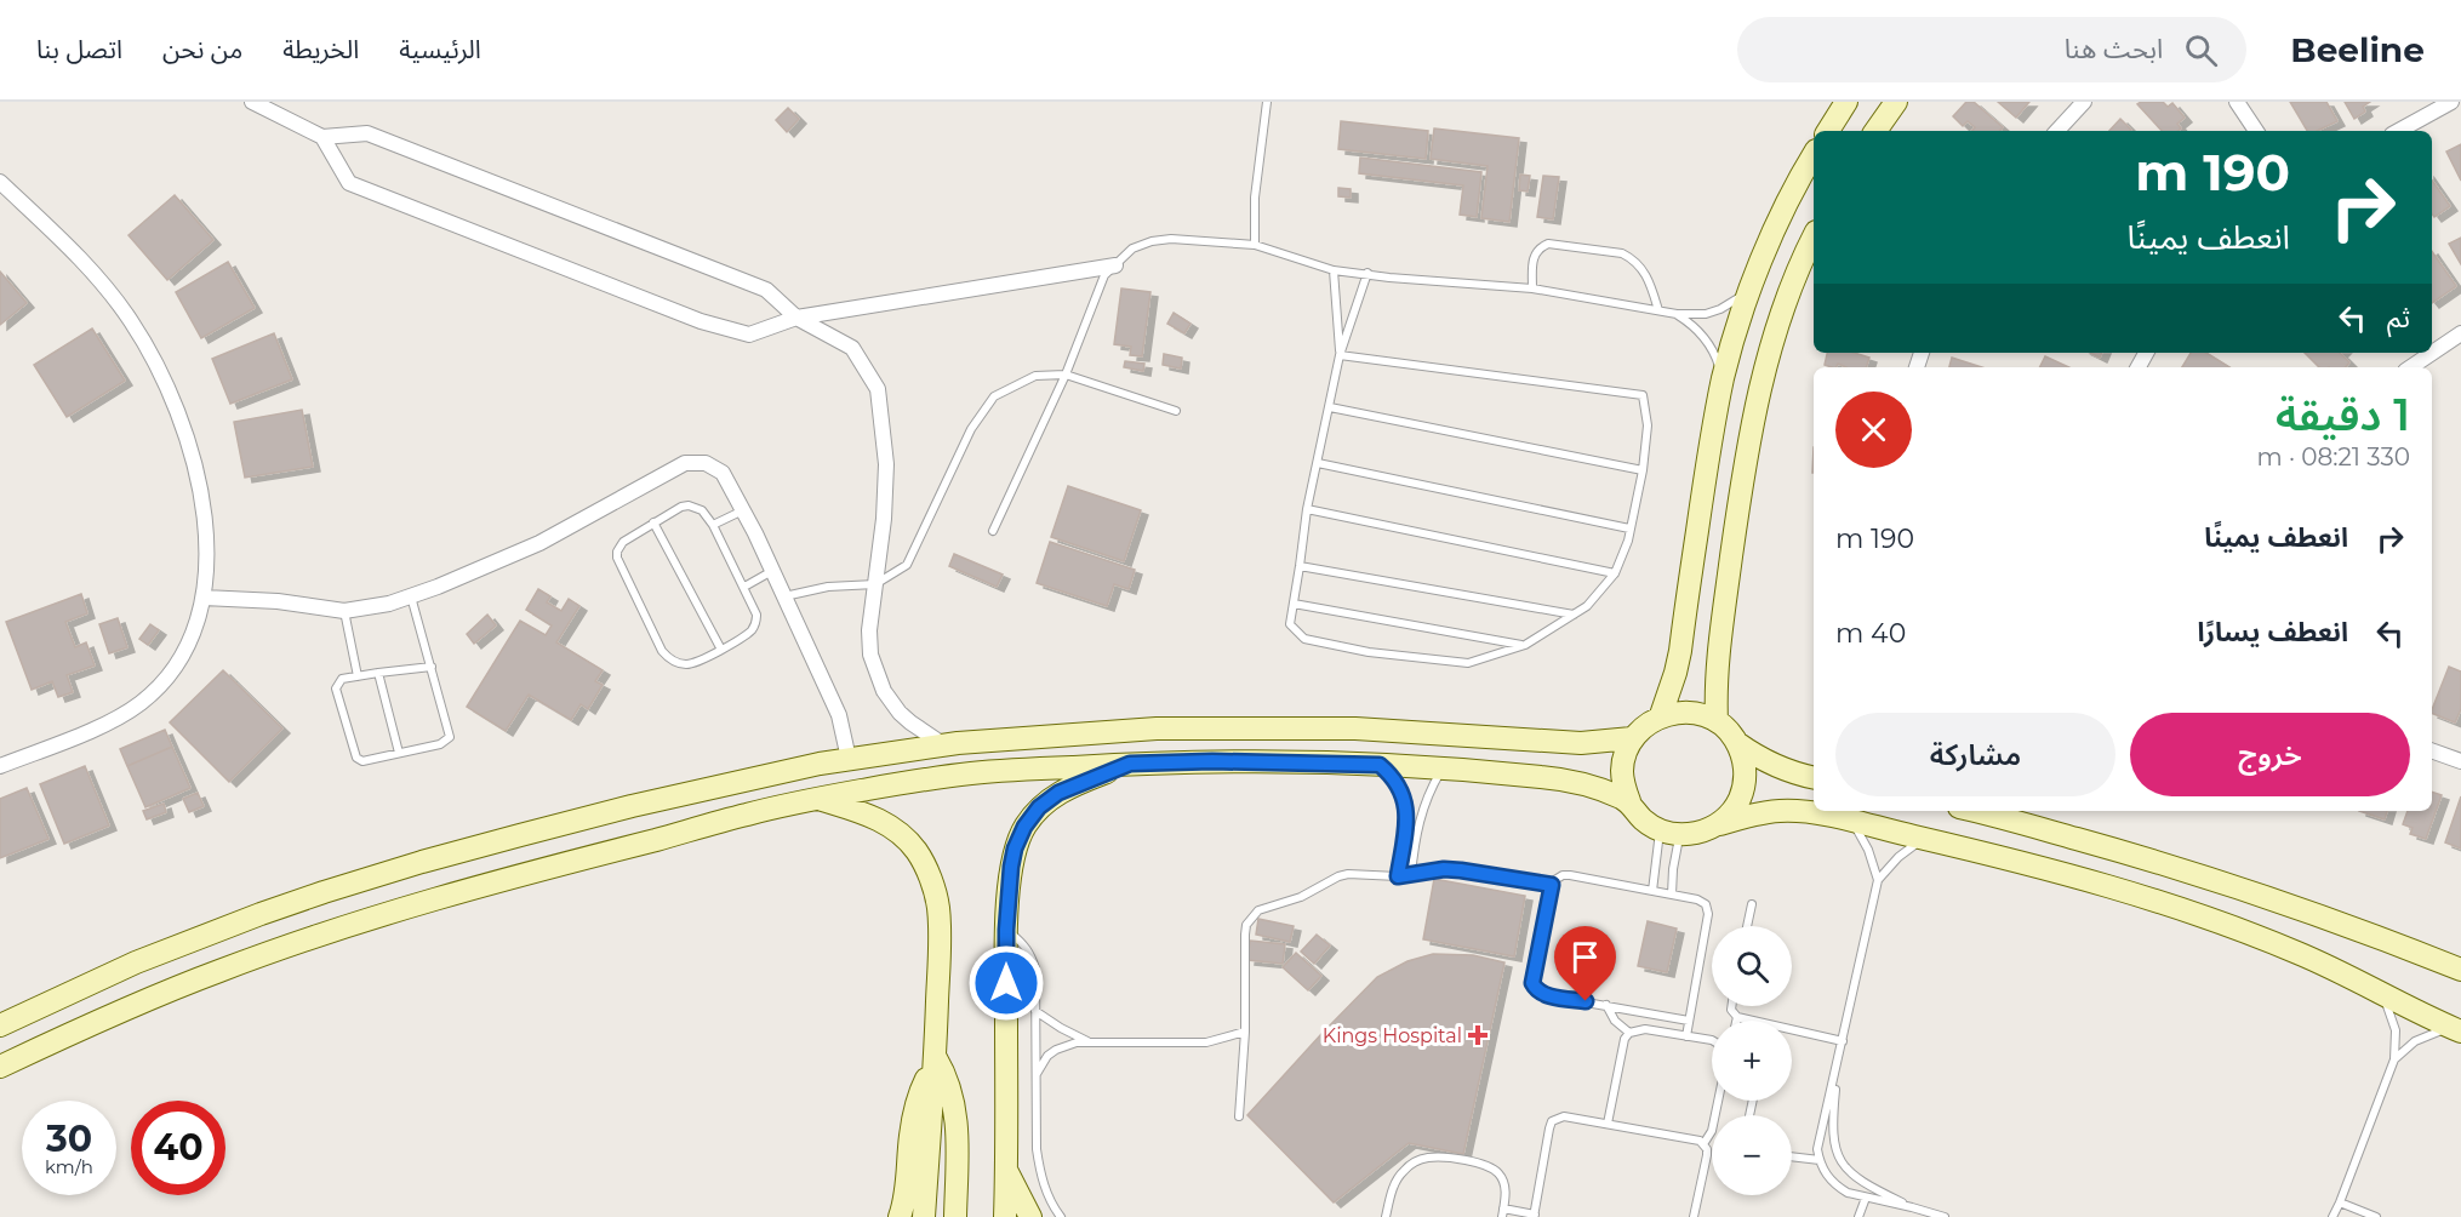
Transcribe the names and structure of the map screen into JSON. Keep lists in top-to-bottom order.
{
  "places": {
    "health": ["Kings Hospital"]
  },
  "page": {
    "header": "Beeline",
    "search": "ابحث هنا",
    "nav": [
      "الرئيسية",
      "الخريطة",
      "من نحن",
      "اتصل بنا"
    ],
    "turn": ["190 m", "انعطف يمينًا"],
    "then": "ثم",
    "heading": ["1 دقيقة", "330 m · 08:21"],
    "list": [
      {
        "name": "انعطف يمينًا",
        "value": "190 m"
      },
      {
        "name": "انعطف يسارًا",
        "value": "40 m"
      }
    ],
    "buttons": ["خروج", "مشاركة"],
    "map_buttons": ["+", "−"],
    "speed": "30 km/h",
    "limit": "40"
  }
}
